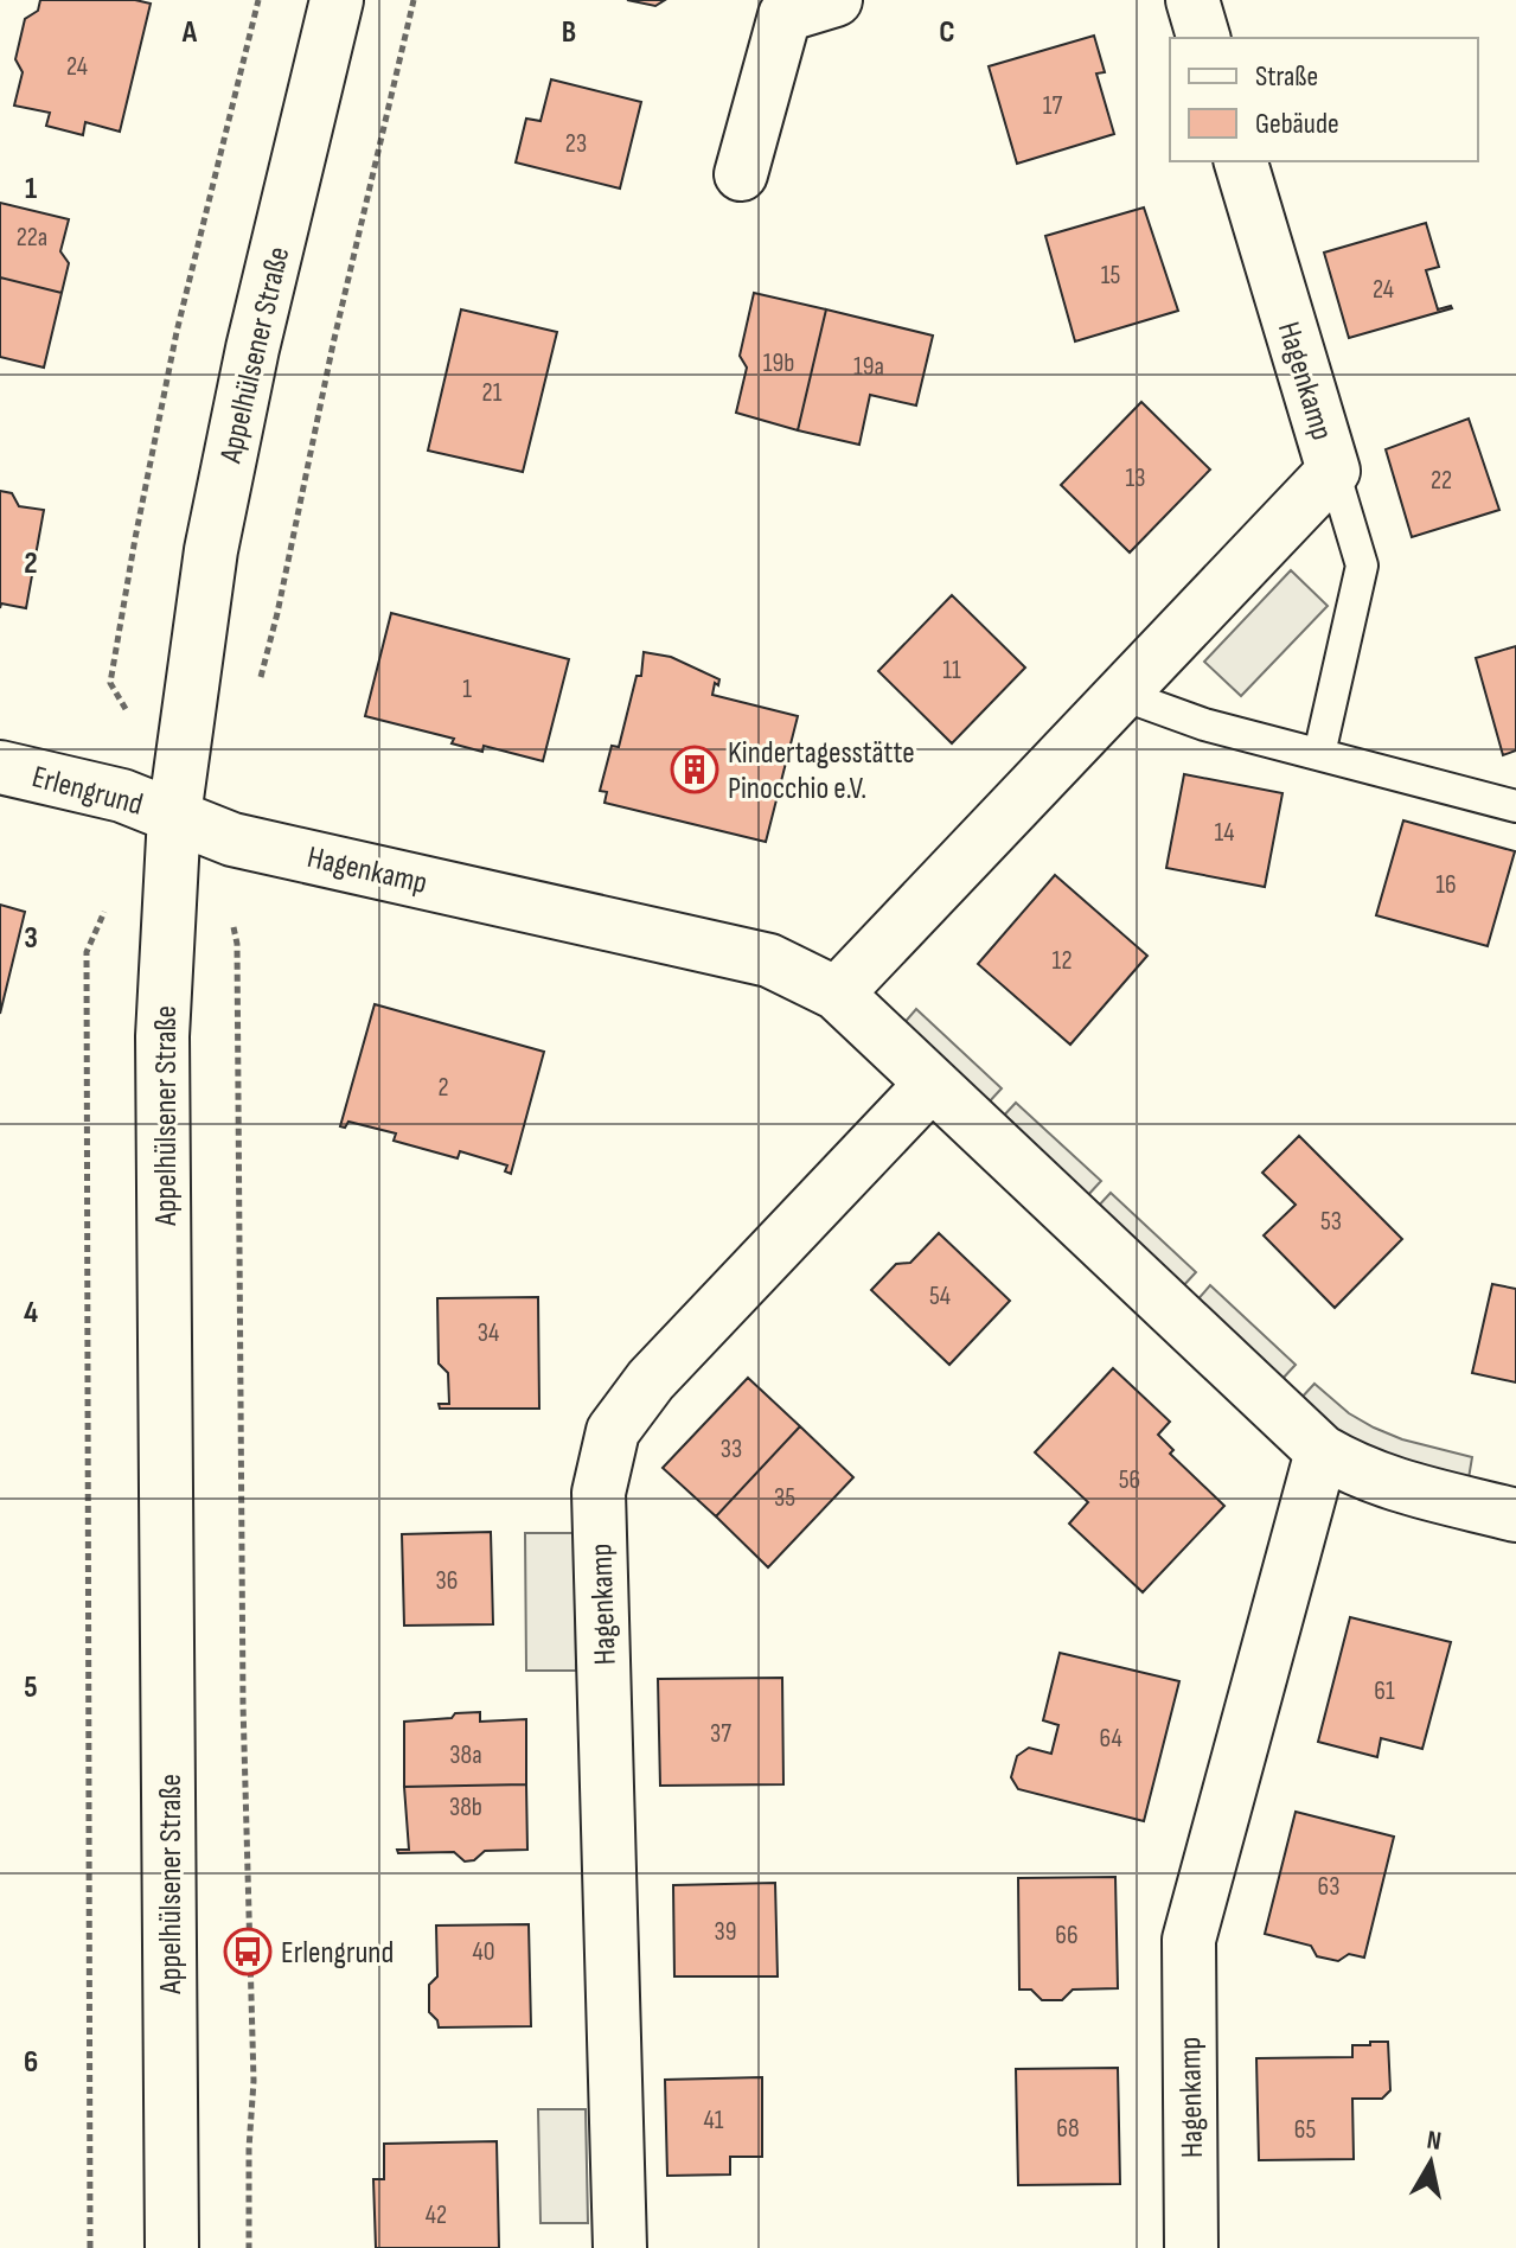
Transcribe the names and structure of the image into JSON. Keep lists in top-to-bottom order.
{
  "streets": {
    "street": ["Appelhülsener Straße", "Hagenkamp", "Erlengrund"]
  },
  "crossings": [
    ["Appelhülsener Straße", "Hagenkamp"],
    ["Appelhülsener Straße", "Erlengrund"],
    ["Hagenkamp", "Erlengrund"]
  ],
  "places": {
    "building": ["Kindertagesstätte Pinocchio e.V."],
    "bus stop": ["Erlengrund"]
  },
  "house_numbers": [
    "24",
    "17",
    "23",
    "22a",
    "15",
    "24",
    "19b",
    "19a",
    "21",
    "13",
    "22",
    "11",
    "1",
    "14",
    "16",
    "12",
    "2",
    "53",
    "54",
    "34",
    "33",
    "56",
    "35",
    "36",
    "61",
    "37",
    "64",
    "38a",
    "38b",
    "63",
    "39",
    "66",
    "40",
    "41",
    "68",
    "65",
    "42"
  ],
  "legend": ["Straße", "Gebäude"],
  "north": "top",
  "grid": {
    "columns": ["A", "B", "C"],
    "rows": [
      "1",
      "2",
      "3",
      "4",
      "5",
      "6"
    ]
  }
}
